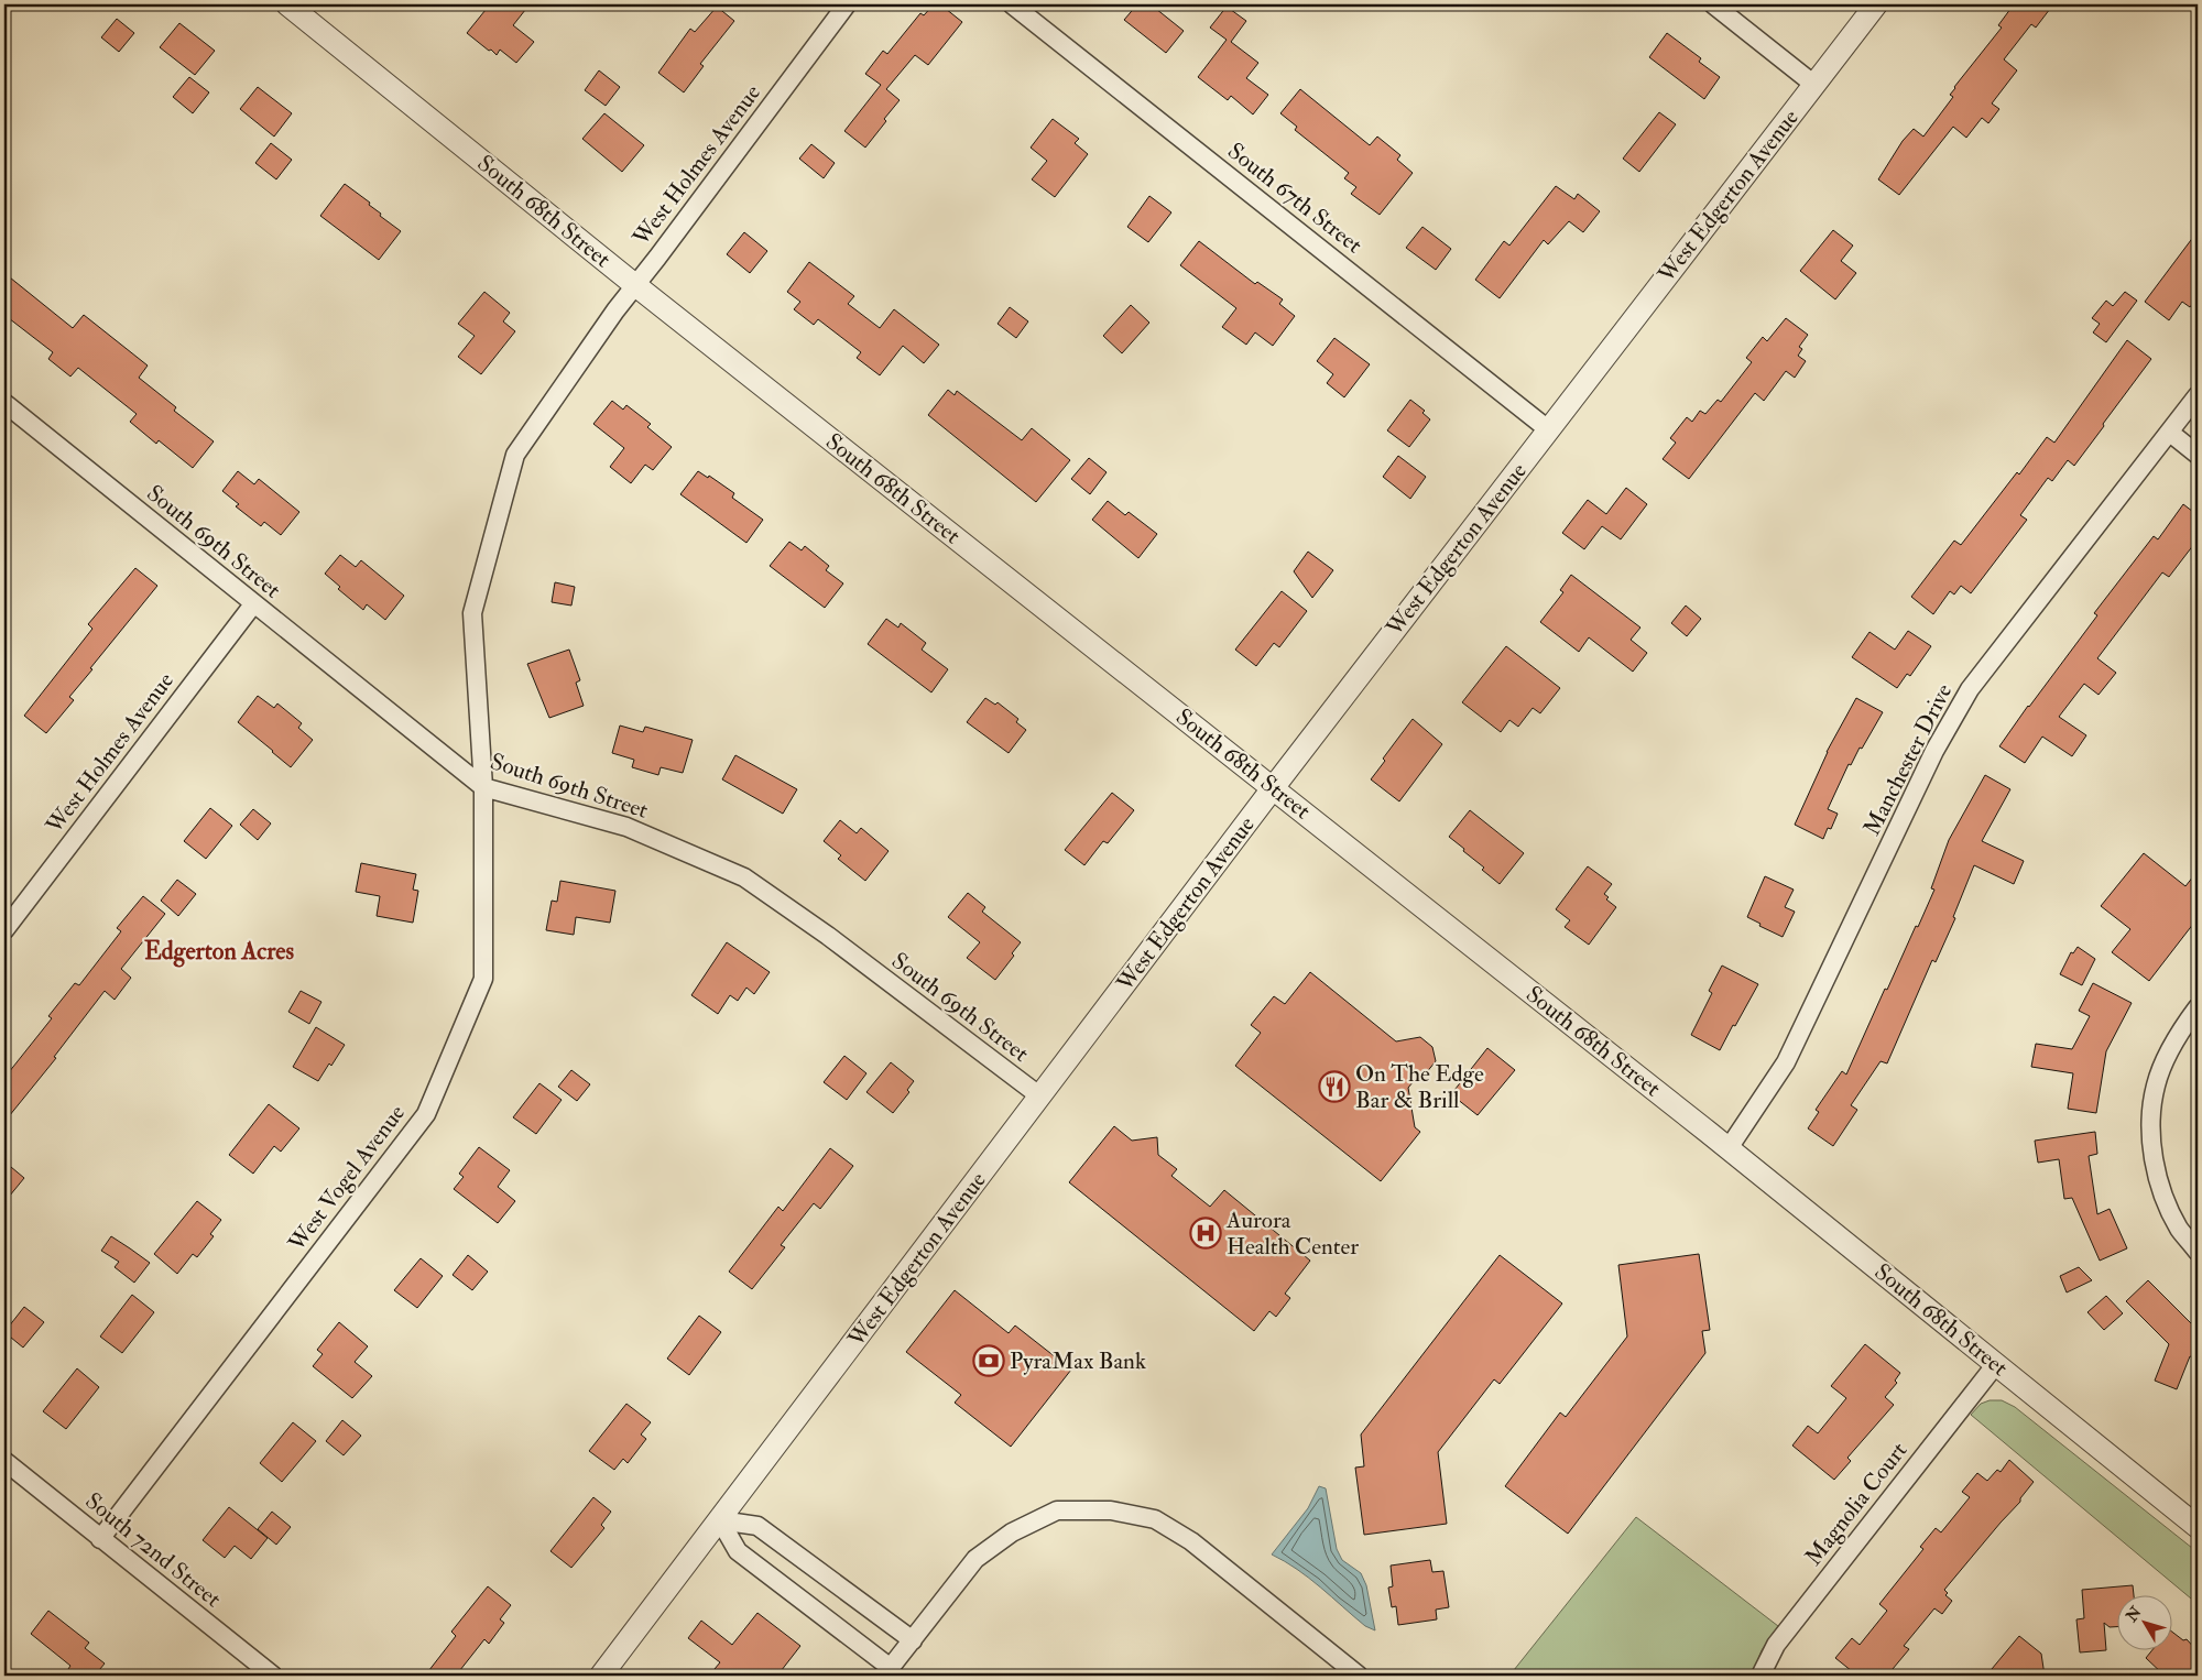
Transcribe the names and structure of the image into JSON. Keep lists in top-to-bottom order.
{
  "streets": {
    "street": [
      "West Holmes Avenue",
      "West Edgerton Avenue",
      "South 67th Street",
      "South 68th Street",
      "South 69th Street",
      "Manchester Drive",
      "West Vogel Avenue",
      "Magnolia Court",
      "South 72nd Street"
    ]
  },
  "crossings": [
    ["West Holmes Avenue", "South 68th Street"],
    ["West Holmes Avenue", "South 69th Street"],
    ["West Holmes Avenue", "West Vogel Avenue"],
    ["West Edgerton Avenue", "South 67th Street"],
    ["West Edgerton Avenue", "South 68th Street"],
    ["West Edgerton Avenue", "South 69th Street"],
    ["South 68th Street", "Manchester Drive"],
    ["South 68th Street", "Magnolia Court"],
    ["South 69th Street", "West Vogel Avenue"],
    ["West Vogel Avenue", "South 72nd Street"]
  ],
  "districts": ["Edgerton Acres"],
  "places": {
    "restaurant": ["On The Edge Bar & Brill"],
    "hospital": ["Aurora Health Center"],
    "bank": ["PyraMax Bank"]
  },
  "north": "top left"
}
